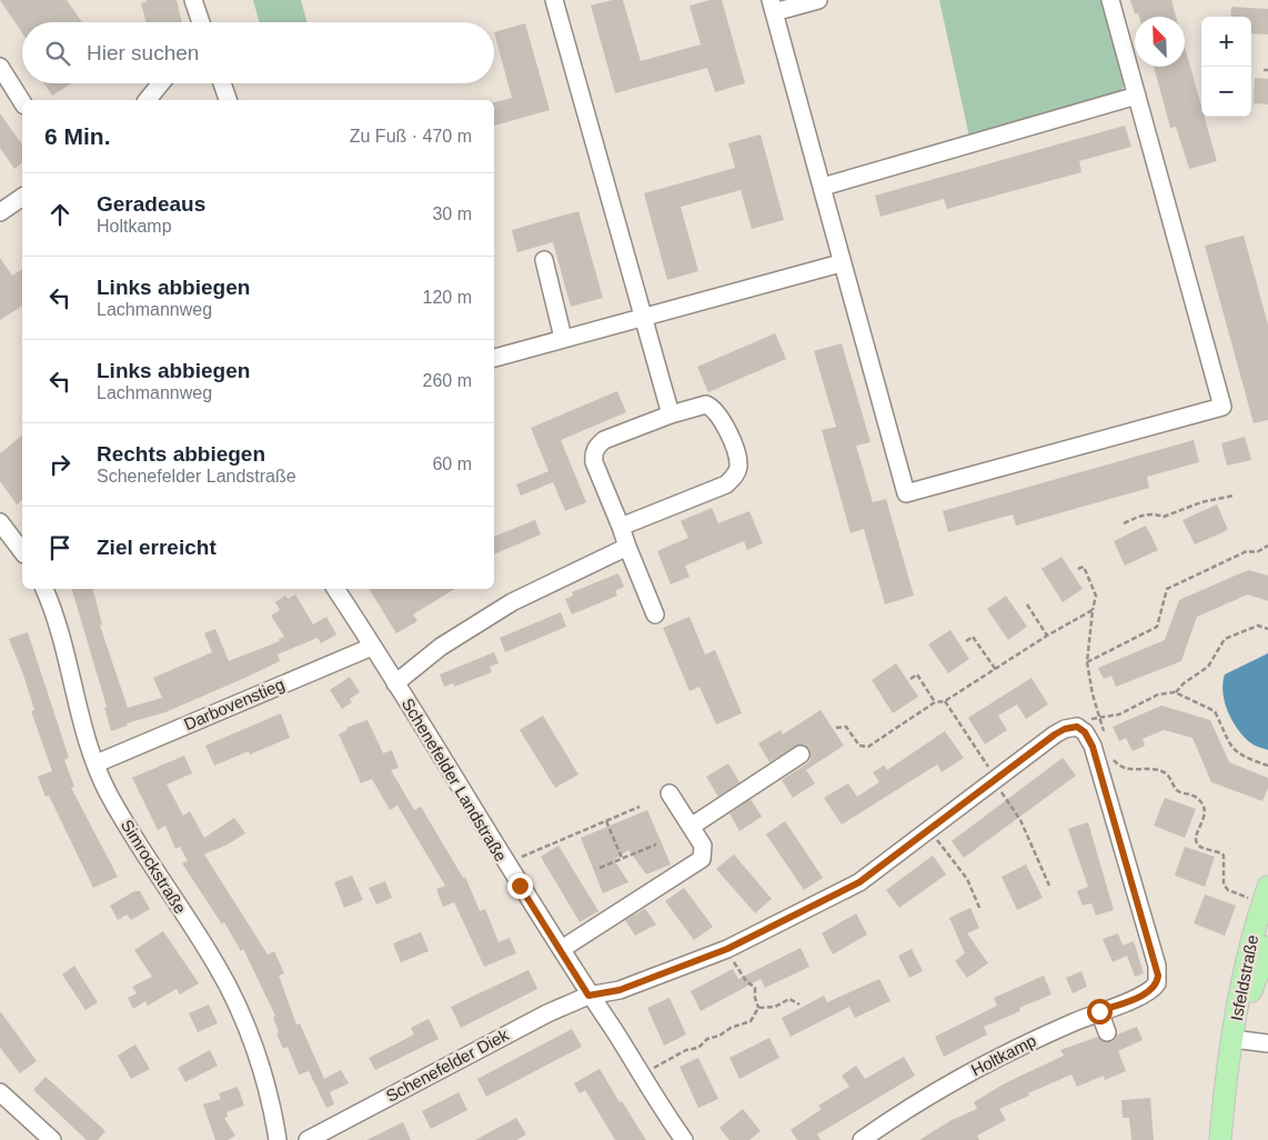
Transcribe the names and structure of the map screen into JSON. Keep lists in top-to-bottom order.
{
  "streets": {
    "main road": ["Isfeldstraße"],
    "street": [
      "Darbovenstieg",
      "Schenefelder Landstraße",
      "Simrockstraße",
      "Holtkamp",
      "Schenefelder Diek"
    ]
  },
  "crossings": [
    ["Darbovenstieg", "Schenefelder Landstraße"],
    ["Darbovenstieg", "Simrockstraße"],
    ["Schenefelder Landstraße", "Schenefelder Diek"],
    ["Holtkamp", "Schenefelder Diek"]
  ],
  "north": "top left",
  "page": {
    "map_buttons": ["+", "−"],
    "search": "Hier suchen",
    "heading": ["6 Min.", "Zu Fuß · 470 m"],
    "list": [
      ["Geradeaus", "Holtkamp", "30 m"],
      ["Links abbiegen", "Lachmannweg", "120 m"],
      ["Links abbiegen", "Lachmannweg", "260 m"],
      ["Rechts abbiegen", "Schenefelder Landstraße", "60 m"],
      "Ziel erreicht"
    ]
  }
}
